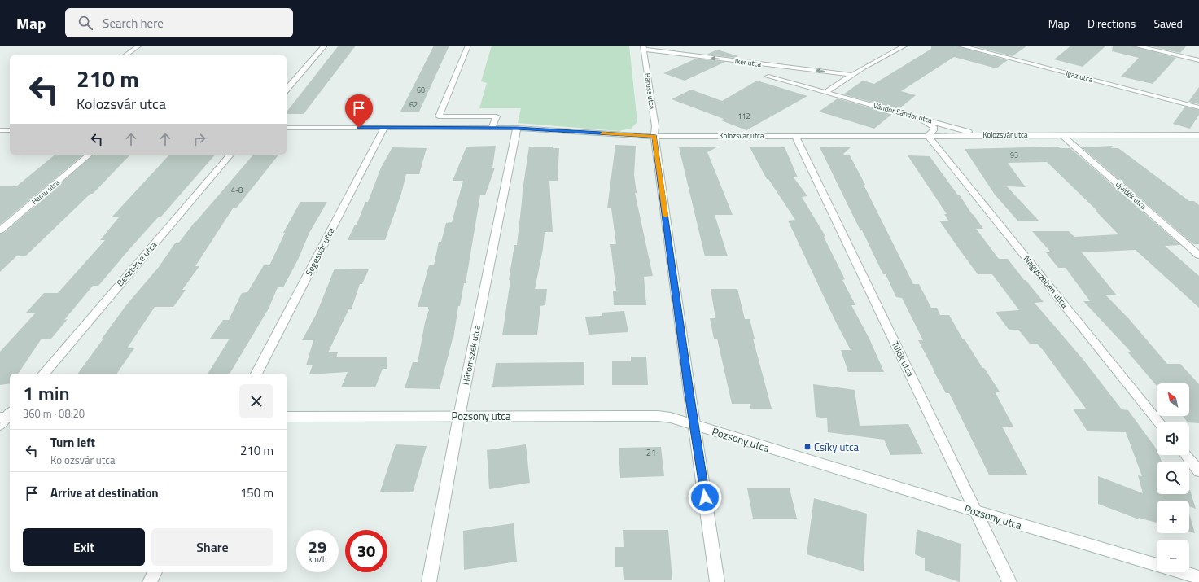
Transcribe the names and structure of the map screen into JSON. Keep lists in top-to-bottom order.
{
  "streets": {
    "street": [
      "Iker utca",
      "Igaz utca",
      "Baross utca",
      "Vándor Sándor utca",
      "Kolozsvár utca",
      "Hamu utca",
      "Újvidék utca",
      "Segesvár utca",
      "Beszterce utca",
      "Nagyszeben utca",
      "Háromszék utca",
      "Tülök utca",
      "Pozsony utca"
    ]
  },
  "crossings": [
    ["Iker utca", "Baross utca"],
    ["Baross utca", "Kolozsvár utca"],
    ["Vándor Sándor utca", "Kolozsvár utca"],
    ["Kolozsvár utca", "Újvidék utca"],
    ["Kolozsvár utca", "Segesvár utca"],
    ["Kolozsvár utca", "Nagyszeben utca"],
    ["Kolozsvár utca", "Háromszék utca"],
    ["Kolozsvár utca", "Tülök utca"],
    ["Háromszék utca", "Pozsony utca"],
    ["Tülök utca", "Pozsony utca"]
  ],
  "one_way": ["Iker utca"],
  "places": {
    "transit": ["Csíky utca"]
  },
  "house_numbers": [
    "60",
    "62",
    "112",
    "93",
    "4-8",
    "21"
  ],
  "north": "top left",
  "page": {
    "header": "Map",
    "search": "Search here",
    "nav": ["Map", "Directions", "Saved"],
    "turn": ["210 m", "Kolozsvár utca"],
    "heading": ["1 min", "360 m · 08:20"],
    "map_buttons": ["+", "−"],
    "list": [
      {
        "name": "Turn left",
        "note": "Kolozsvár utca",
        "value": "210 m"
      },
      {
        "name": "Arrive at destination",
        "value": "150 m"
      }
    ],
    "buttons": ["Exit", "Share"],
    "speed": "29 km/h",
    "limit": "30"
  }
}
